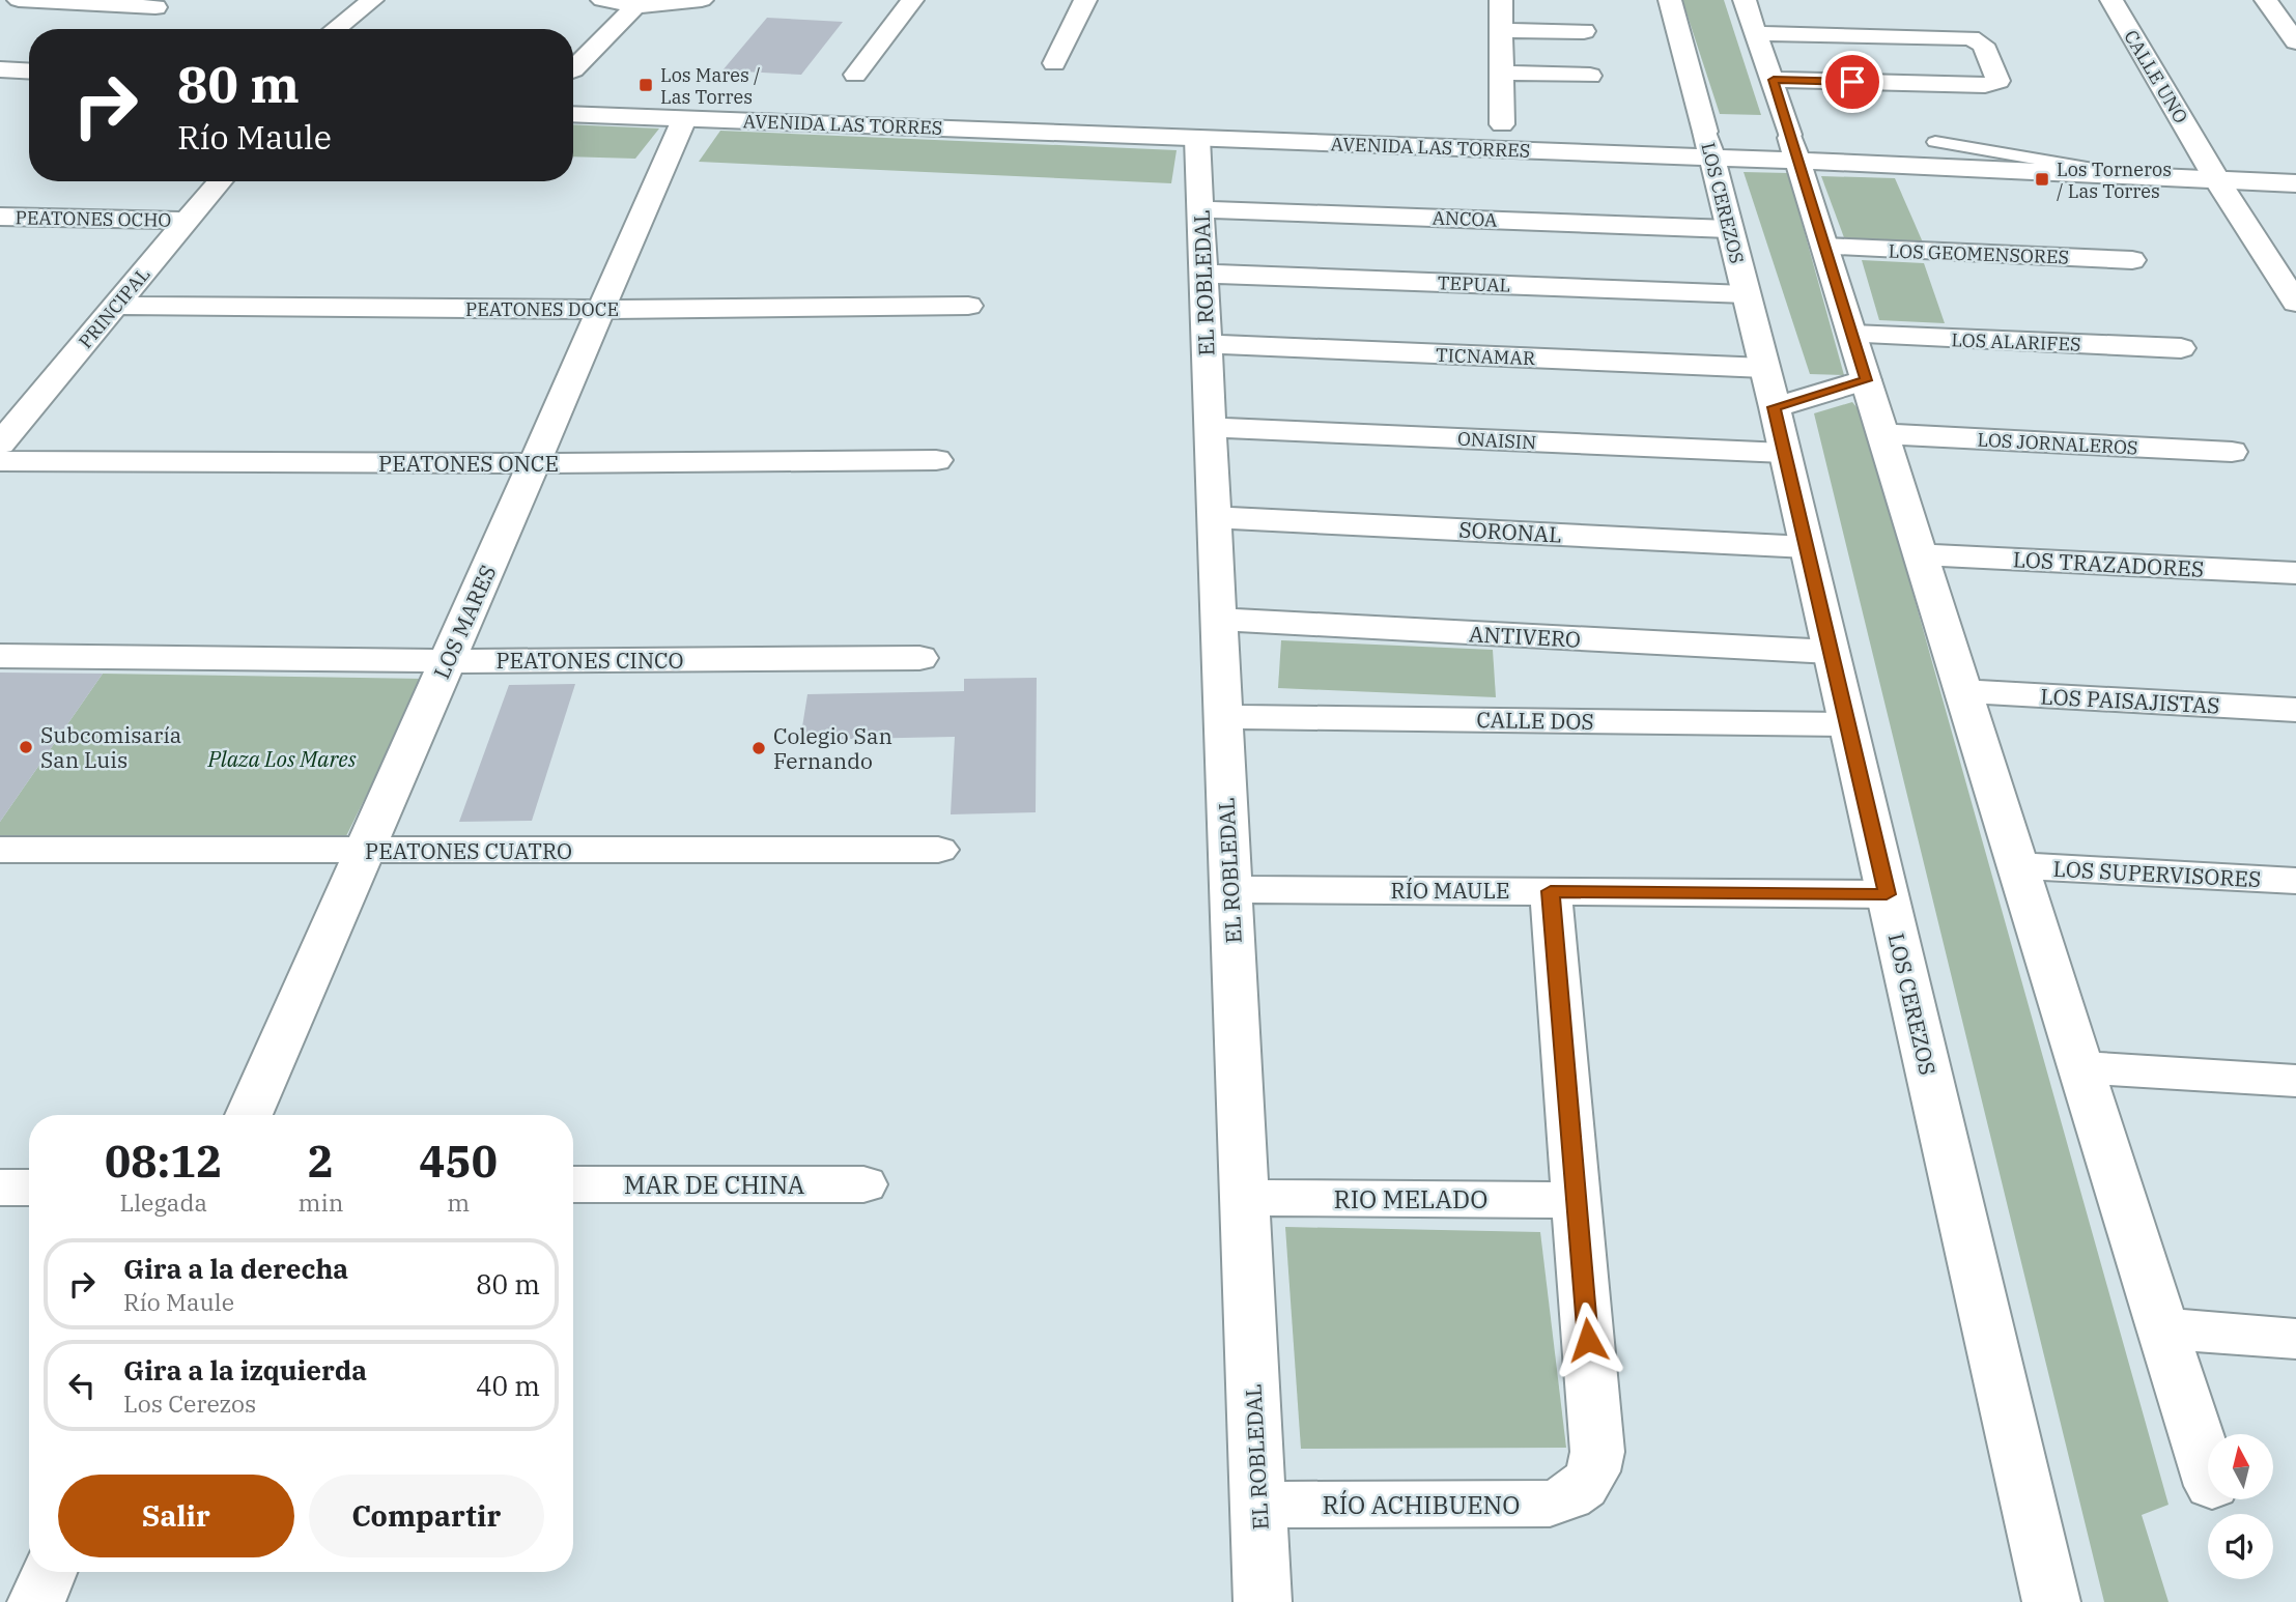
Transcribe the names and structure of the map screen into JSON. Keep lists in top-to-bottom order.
{
  "streets": {
    "street": [
      "CALLE UNO",
      "AVENIDA LAS TORRES",
      "LOS CEREZOS",
      "PEATONES OCHO",
      "ANCOA",
      "LOS GEOMENSORES",
      "EL ROBLEDAL",
      "TEPUAL",
      "PRINCIPAL",
      "PEATONES DOCE",
      "LOS ALARIFES",
      "TICNAMAR",
      "ONAISIN",
      "LOS JORNALEROS",
      "PEATONES ONCE",
      "SORONAL",
      "LOS TRAZADORES",
      "LOS MARES",
      "ANTIVERO",
      "PEATONES CINCO",
      "LOS PAISAJISTAS",
      "CALLE DOS",
      "PEATONES CUATRO",
      "LOS SUPERVISORES",
      "RÍO MAULE",
      "MAR DE CHINA",
      "RIO MELADO",
      "RÍO ACHIBUENO"
    ]
  },
  "crossings": [
    ["CALLE UNO", "AVENIDA LAS TORRES"],
    ["AVENIDA LAS TORRES", "LOS CEREZOS"],
    ["AVENIDA LAS TORRES", "EL ROBLEDAL"],
    ["AVENIDA LAS TORRES", "LOS MARES"],
    ["LOS CEREZOS", "ANCOA"],
    ["LOS CEREZOS", "TEPUAL"],
    ["LOS CEREZOS", "TICNAMAR"],
    ["LOS CEREZOS", "ONAISIN"],
    ["LOS CEREZOS", "SORONAL"],
    ["LOS CEREZOS", "ANTIVERO"],
    ["LOS CEREZOS", "CALLE DOS"],
    ["LOS CEREZOS", "RÍO MAULE"],
    ["PEATONES OCHO", "PRINCIPAL"],
    ["ANCOA", "EL ROBLEDAL"],
    ["EL ROBLEDAL", "TEPUAL"],
    ["EL ROBLEDAL", "TICNAMAR"],
    ["EL ROBLEDAL", "ONAISIN"],
    ["EL ROBLEDAL", "SORONAL"],
    ["EL ROBLEDAL", "ANTIVERO"],
    ["EL ROBLEDAL", "CALLE DOS"],
    ["EL ROBLEDAL", "RÍO MAULE"],
    ["EL ROBLEDAL", "RIO MELADO"],
    ["EL ROBLEDAL", "RÍO ACHIBUENO"],
    ["PRINCIPAL", "PEATONES DOCE"],
    ["PEATONES DOCE", "LOS MARES"],
    ["PEATONES ONCE", "LOS MARES"],
    ["LOS MARES", "PEATONES CINCO"],
    ["LOS MARES", "PEATONES CUATRO"],
    ["RIO MELADO", "RÍO ACHIBUENO"]
  ],
  "parks": ["Plaza Los Mares"],
  "places": {
    "transit": ["Los Mares / Las Torres", "Los Torneros / Las Torres"],
    "other": ["Subcomisaría San Luis", "Colegio San Fernando"]
  },
  "north": "top",
  "page": {
    "turn": ["80 m", "Río Maule"],
    "eta": [
      "08:12",
      "Llegada",
      "2",
      "min",
      "450",
      "m"
    ],
    "list": [
      {
        "name": "Gira a la derecha",
        "note": "Río Maule",
        "value": "80 m"
      },
      {
        "name": "Gira a la izquierda",
        "note": "Los Cerezos",
        "value": "40 m"
      }
    ],
    "buttons": ["Salir", "Compartir"]
  }
}
